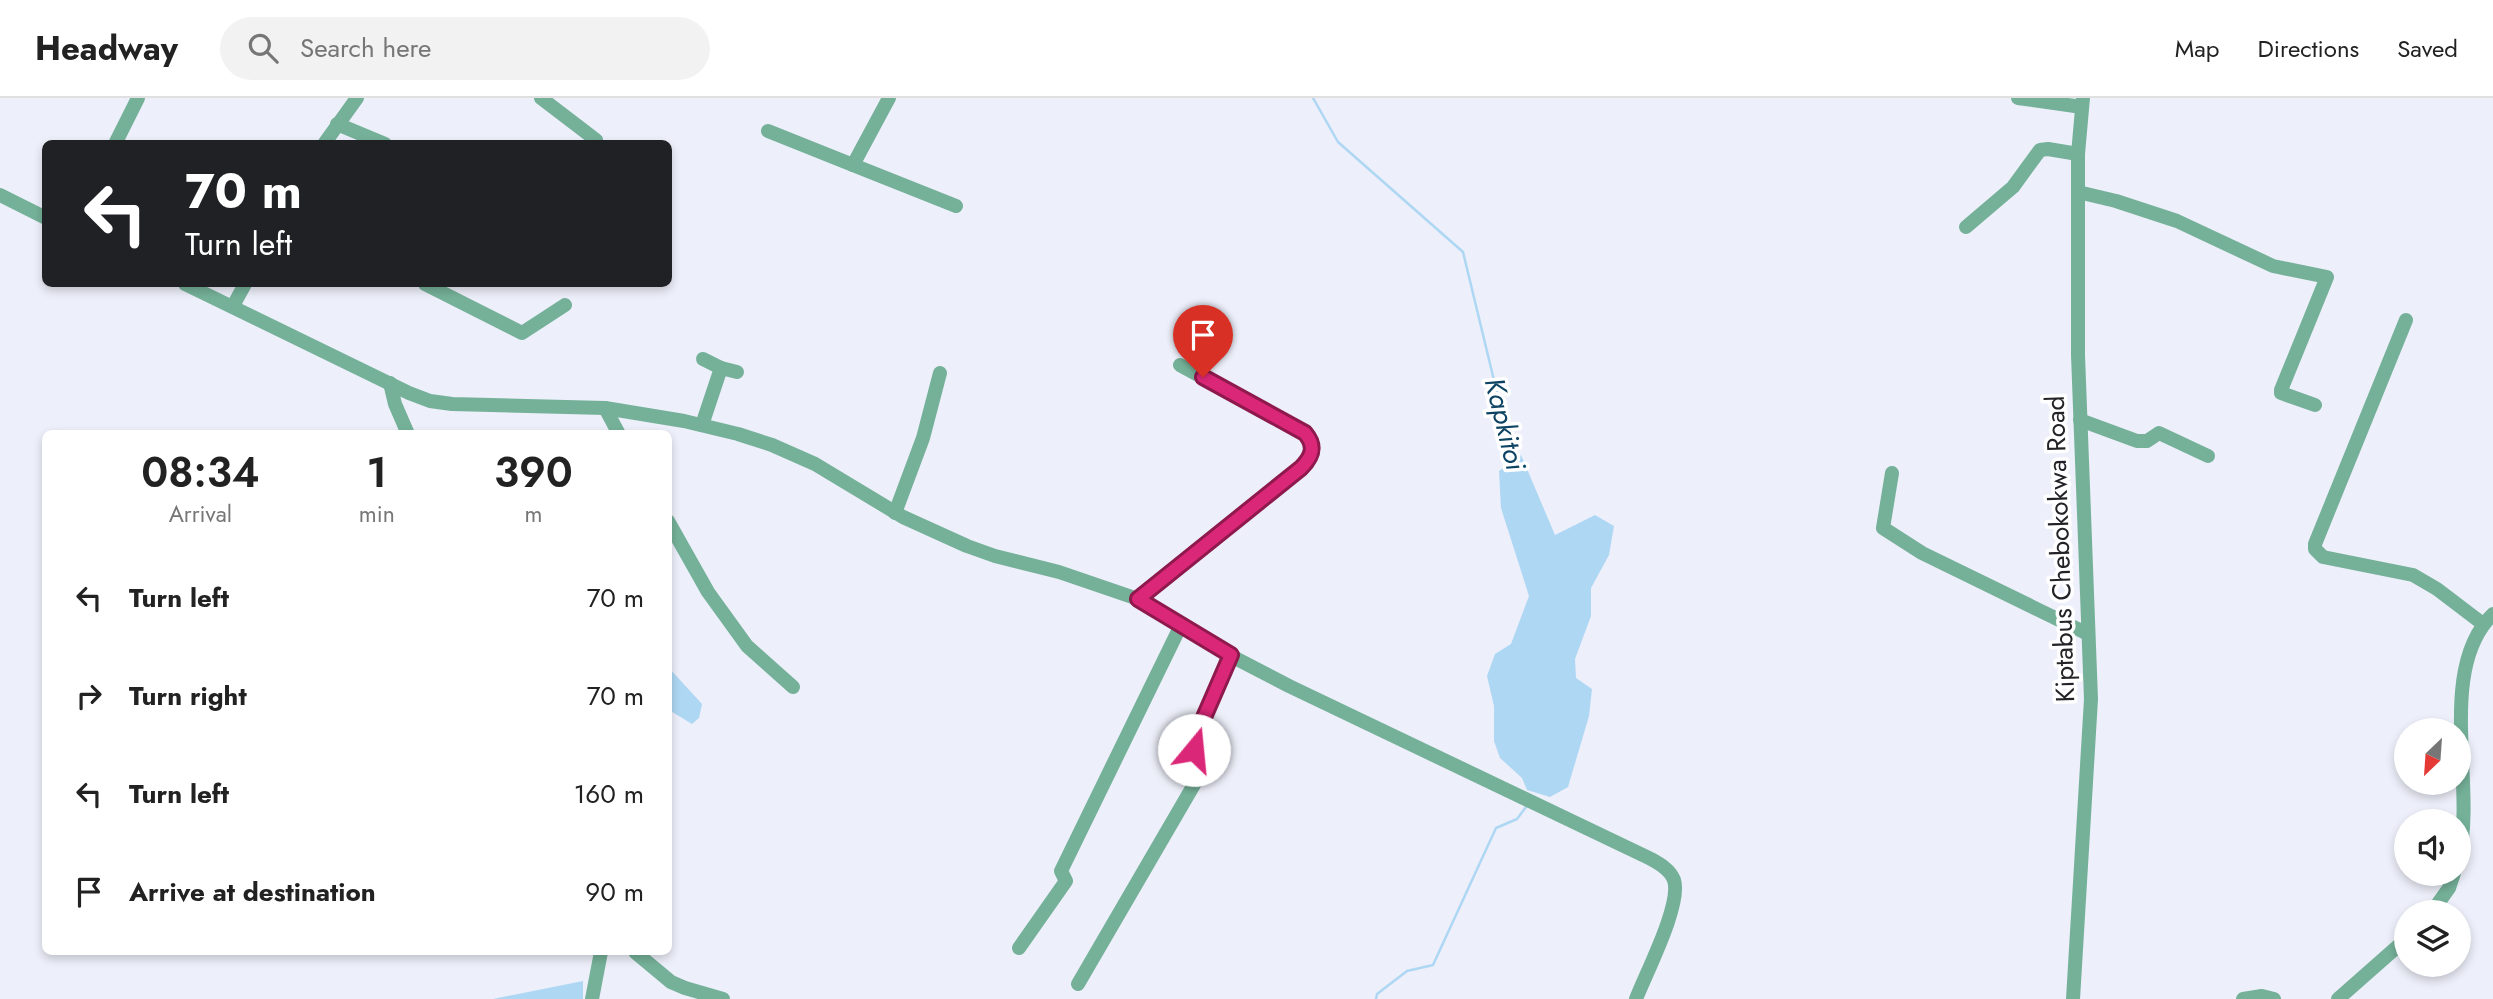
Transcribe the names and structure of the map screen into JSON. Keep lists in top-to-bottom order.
{
  "streets": {
    "street": ["Kiptabus Chebokokwa Road"]
  },
  "water": ["Kapkitoi"],
  "north": "bottom left",
  "page": {
    "header": "Headway",
    "search": "Search here",
    "nav": ["Map", "Directions", "Saved"],
    "turn": ["70 m", "Turn left"],
    "eta": [
      "08:34",
      "Arrival",
      "1",
      "min",
      "390",
      "m"
    ],
    "list": [
      {
        "name": "Turn left",
        "value": "70 m"
      },
      {
        "name": "Turn right",
        "value": "70 m"
      },
      {
        "name": "Turn left",
        "value": "160 m"
      },
      {
        "name": "Arrive at destination",
        "value": "90 m"
      }
    ]
  }
}
